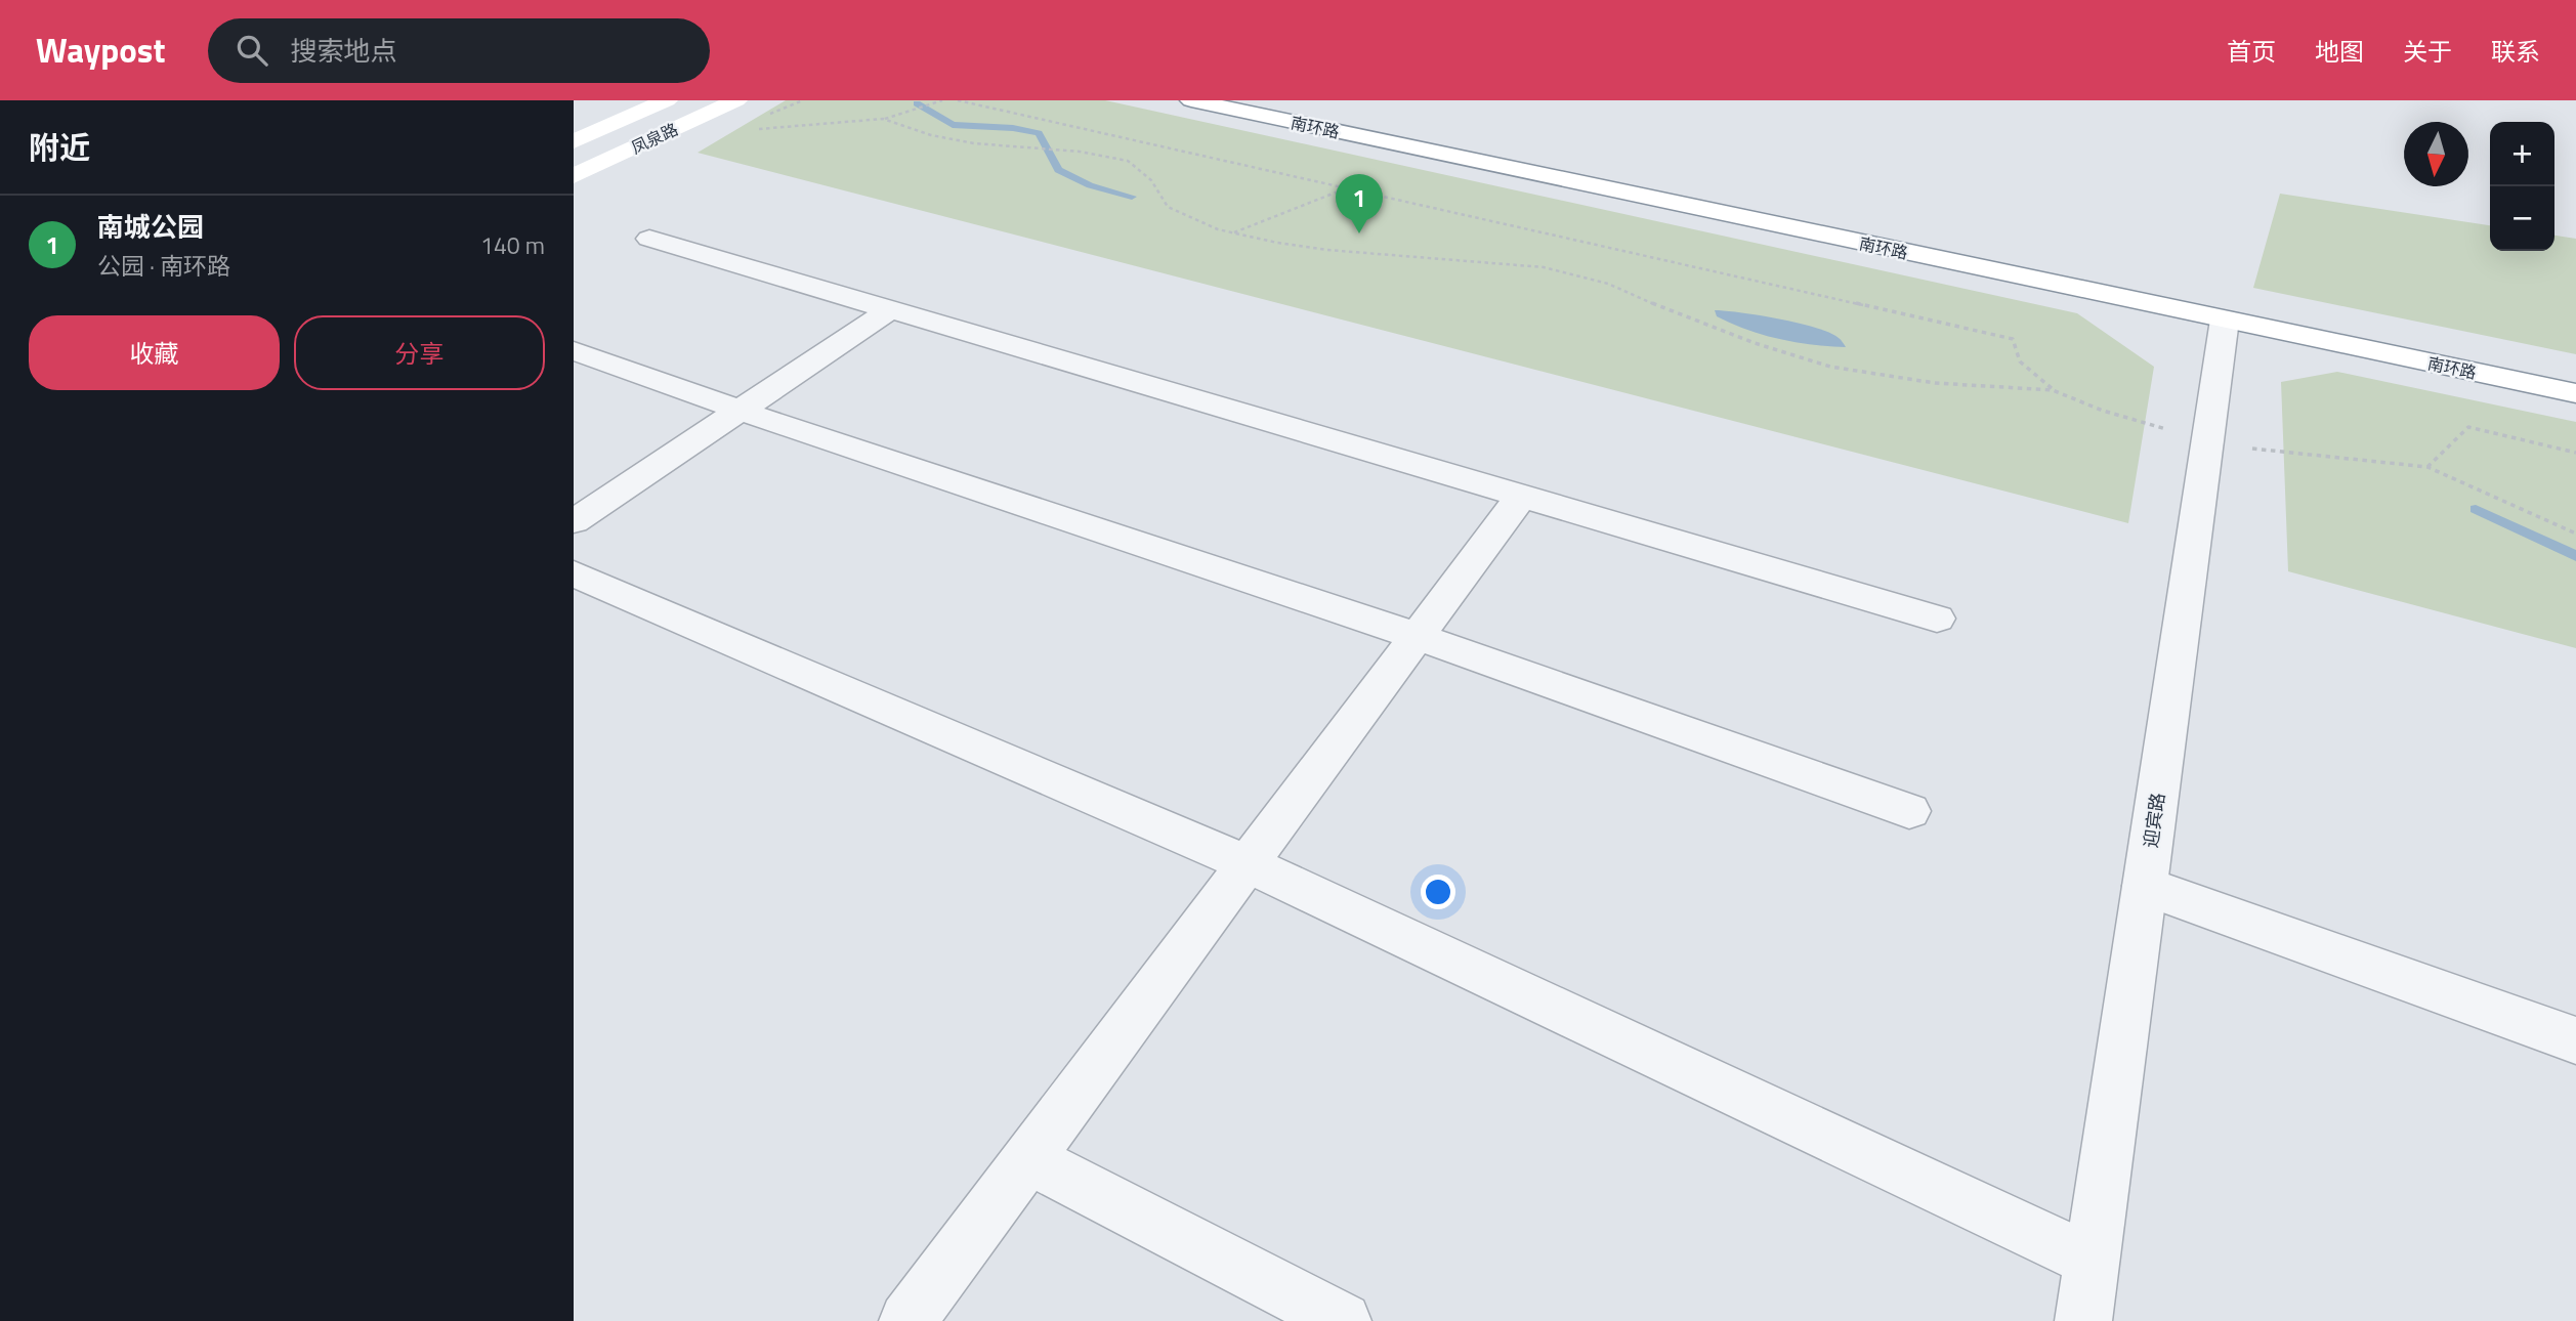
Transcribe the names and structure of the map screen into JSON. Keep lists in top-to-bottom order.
{
  "streets": {
    "main road": ["南环路", "凤泉路"],
    "street": ["迎宾路"]
  },
  "crossings": [
    ["南环路", "迎宾路"]
  ],
  "north": "bottom",
  "page": {
    "header": "Waypost",
    "search": "搜索地点",
    "nav": [
      "首页",
      "地图",
      "关于",
      "联系"
    ],
    "heading": "附近",
    "map_buttons": ["+", "−"],
    "pins": "1",
    "list": [
      {
        "mark": "1",
        "name": "南城公园",
        "note": "公园 · 南环路",
        "value": "140 m"
      }
    ],
    "buttons": ["收藏", "分享"]
  }
}
